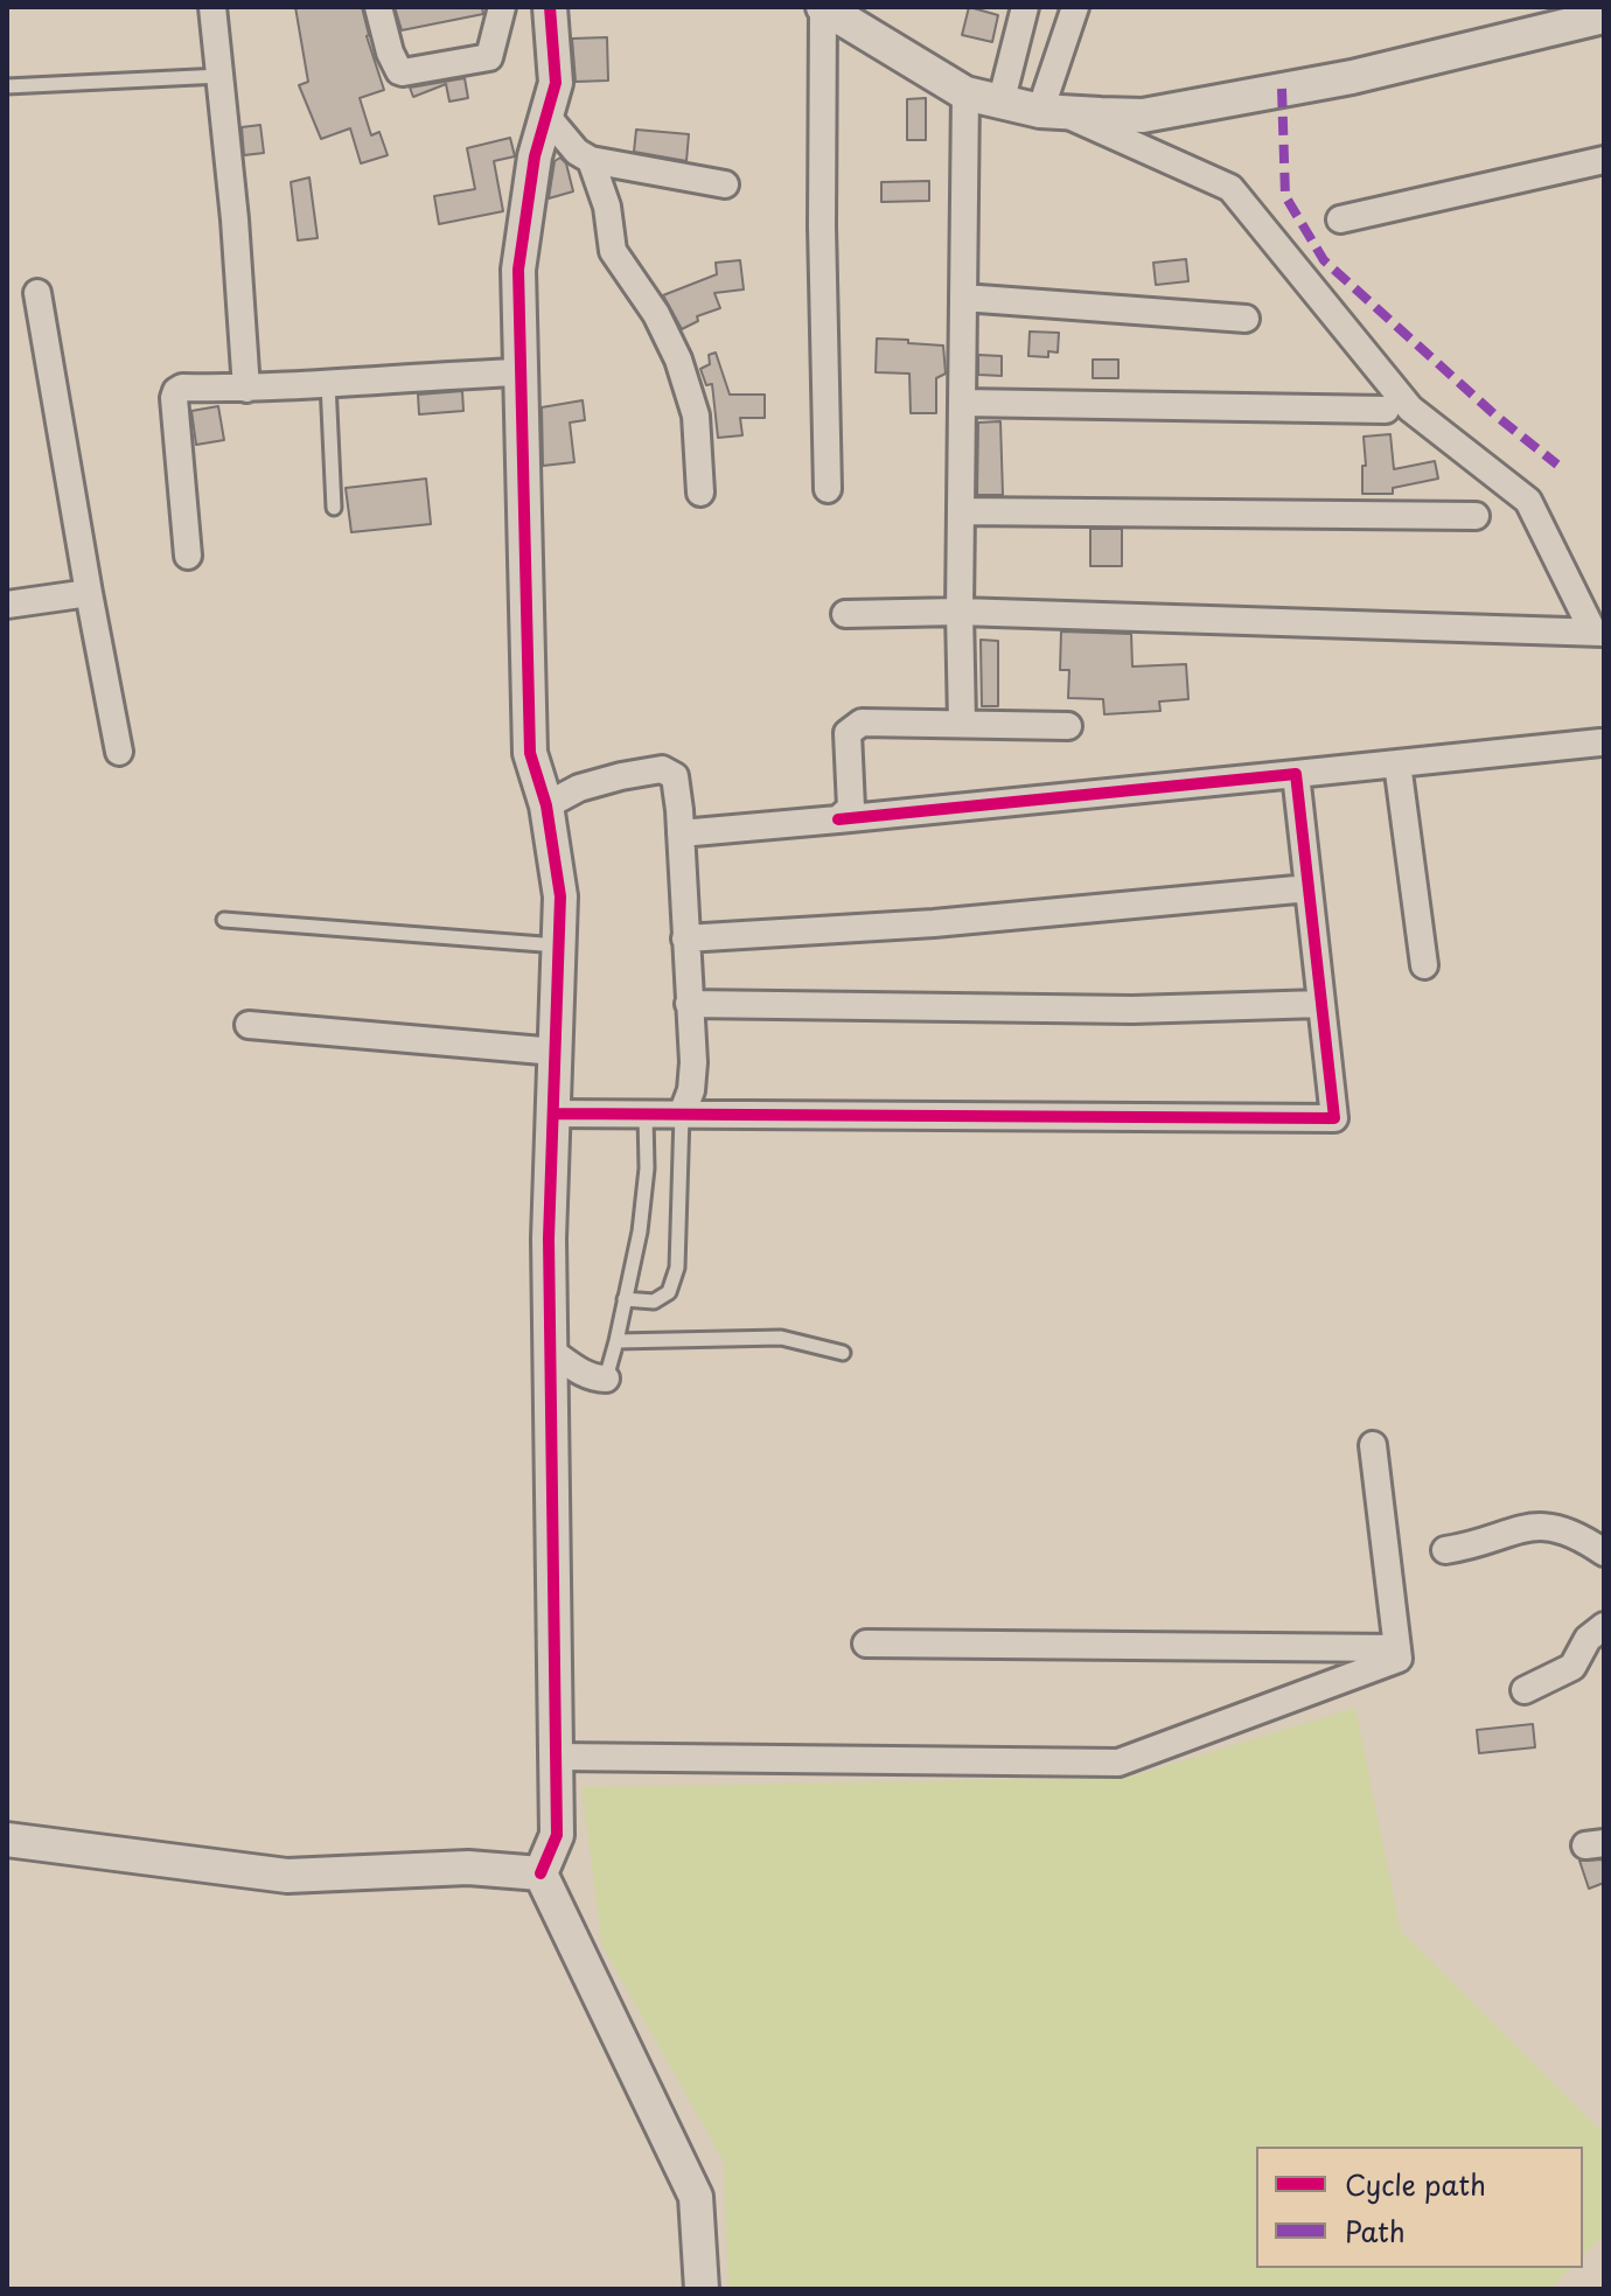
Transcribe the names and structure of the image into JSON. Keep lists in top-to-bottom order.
{
  "legend": ["Cycle path", "Path"]
}
